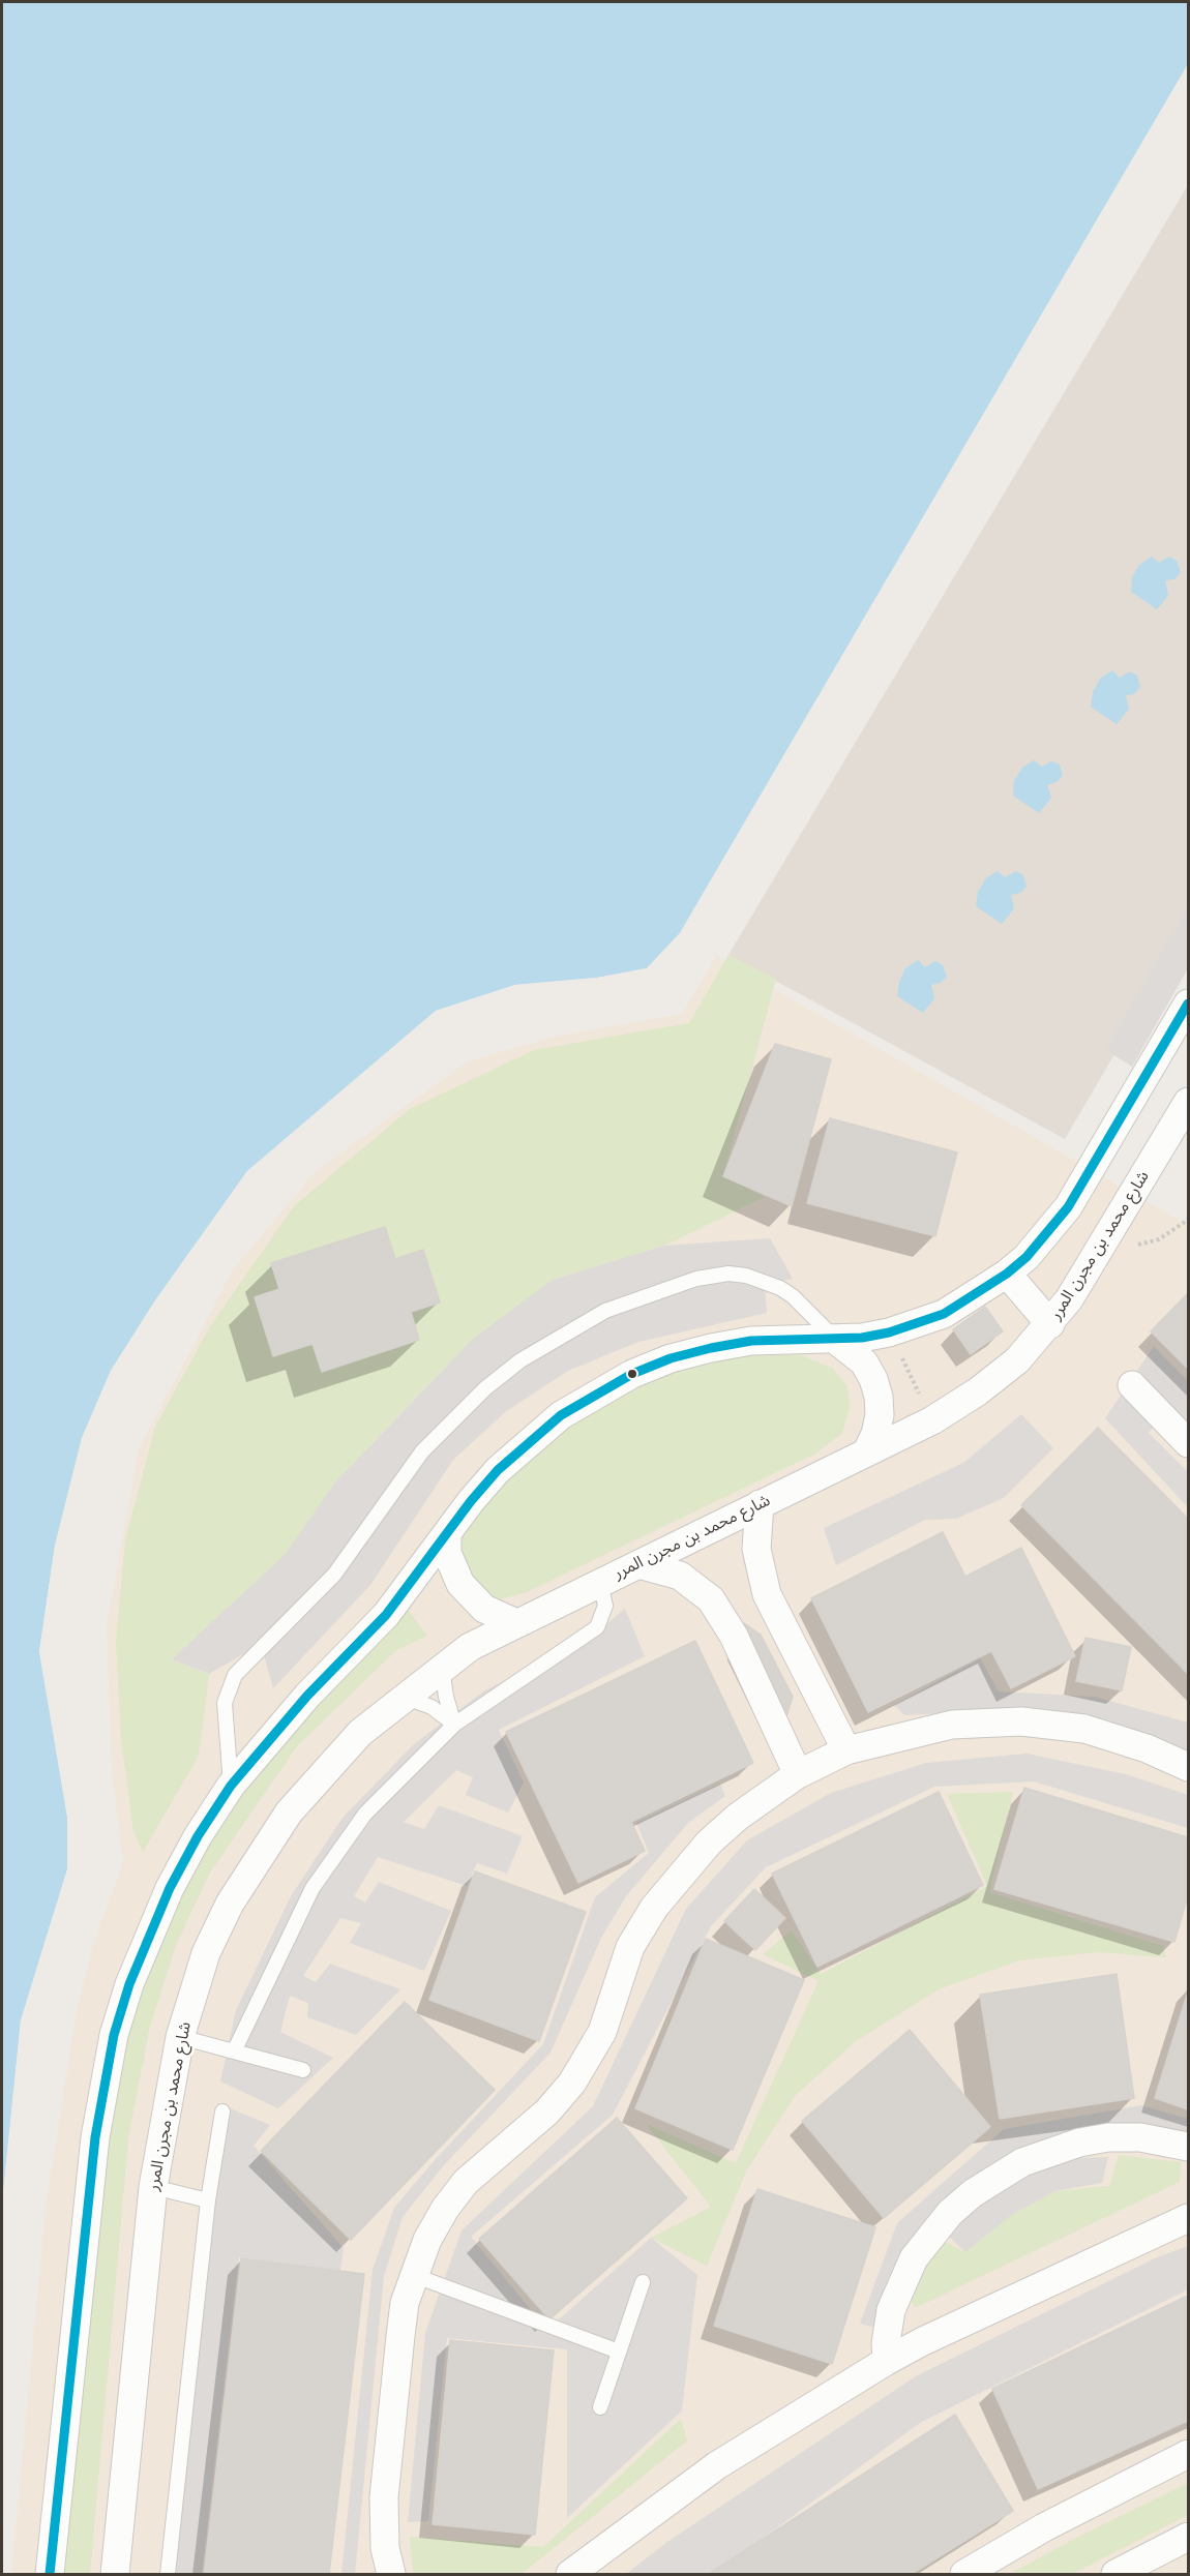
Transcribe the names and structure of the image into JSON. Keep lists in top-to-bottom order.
{
  "streets": {
    "street": ["شارع محمد بن مجرن المرر"]
  }
}
